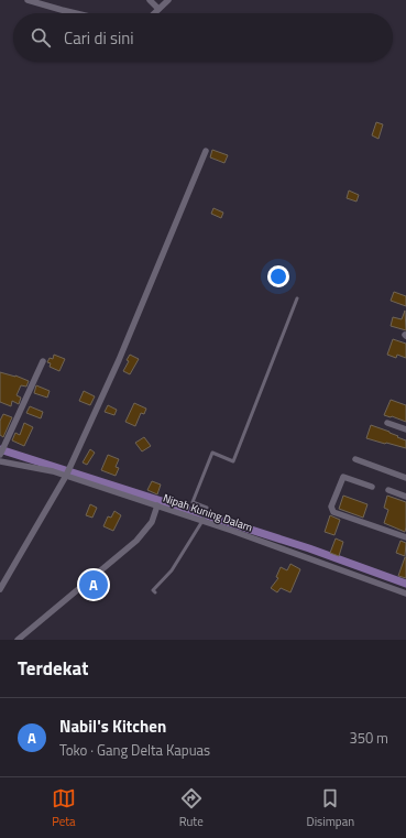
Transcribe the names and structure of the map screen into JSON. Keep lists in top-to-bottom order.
{
  "streets": {
    "street": ["Nipah Kuning Dalam"]
  },
  "page": {
    "search": "Cari di sini",
    "pins": "A",
    "heading": "Terdekat",
    "list": [
      {
        "mark": "A",
        "name": "Nabil's Kitchen",
        "note": "Toko · Gang Delta Kapuas",
        "value": "350 m"
      }
    ],
    "nav": ["Peta", "Rute", "Disimpan"]
  }
}
